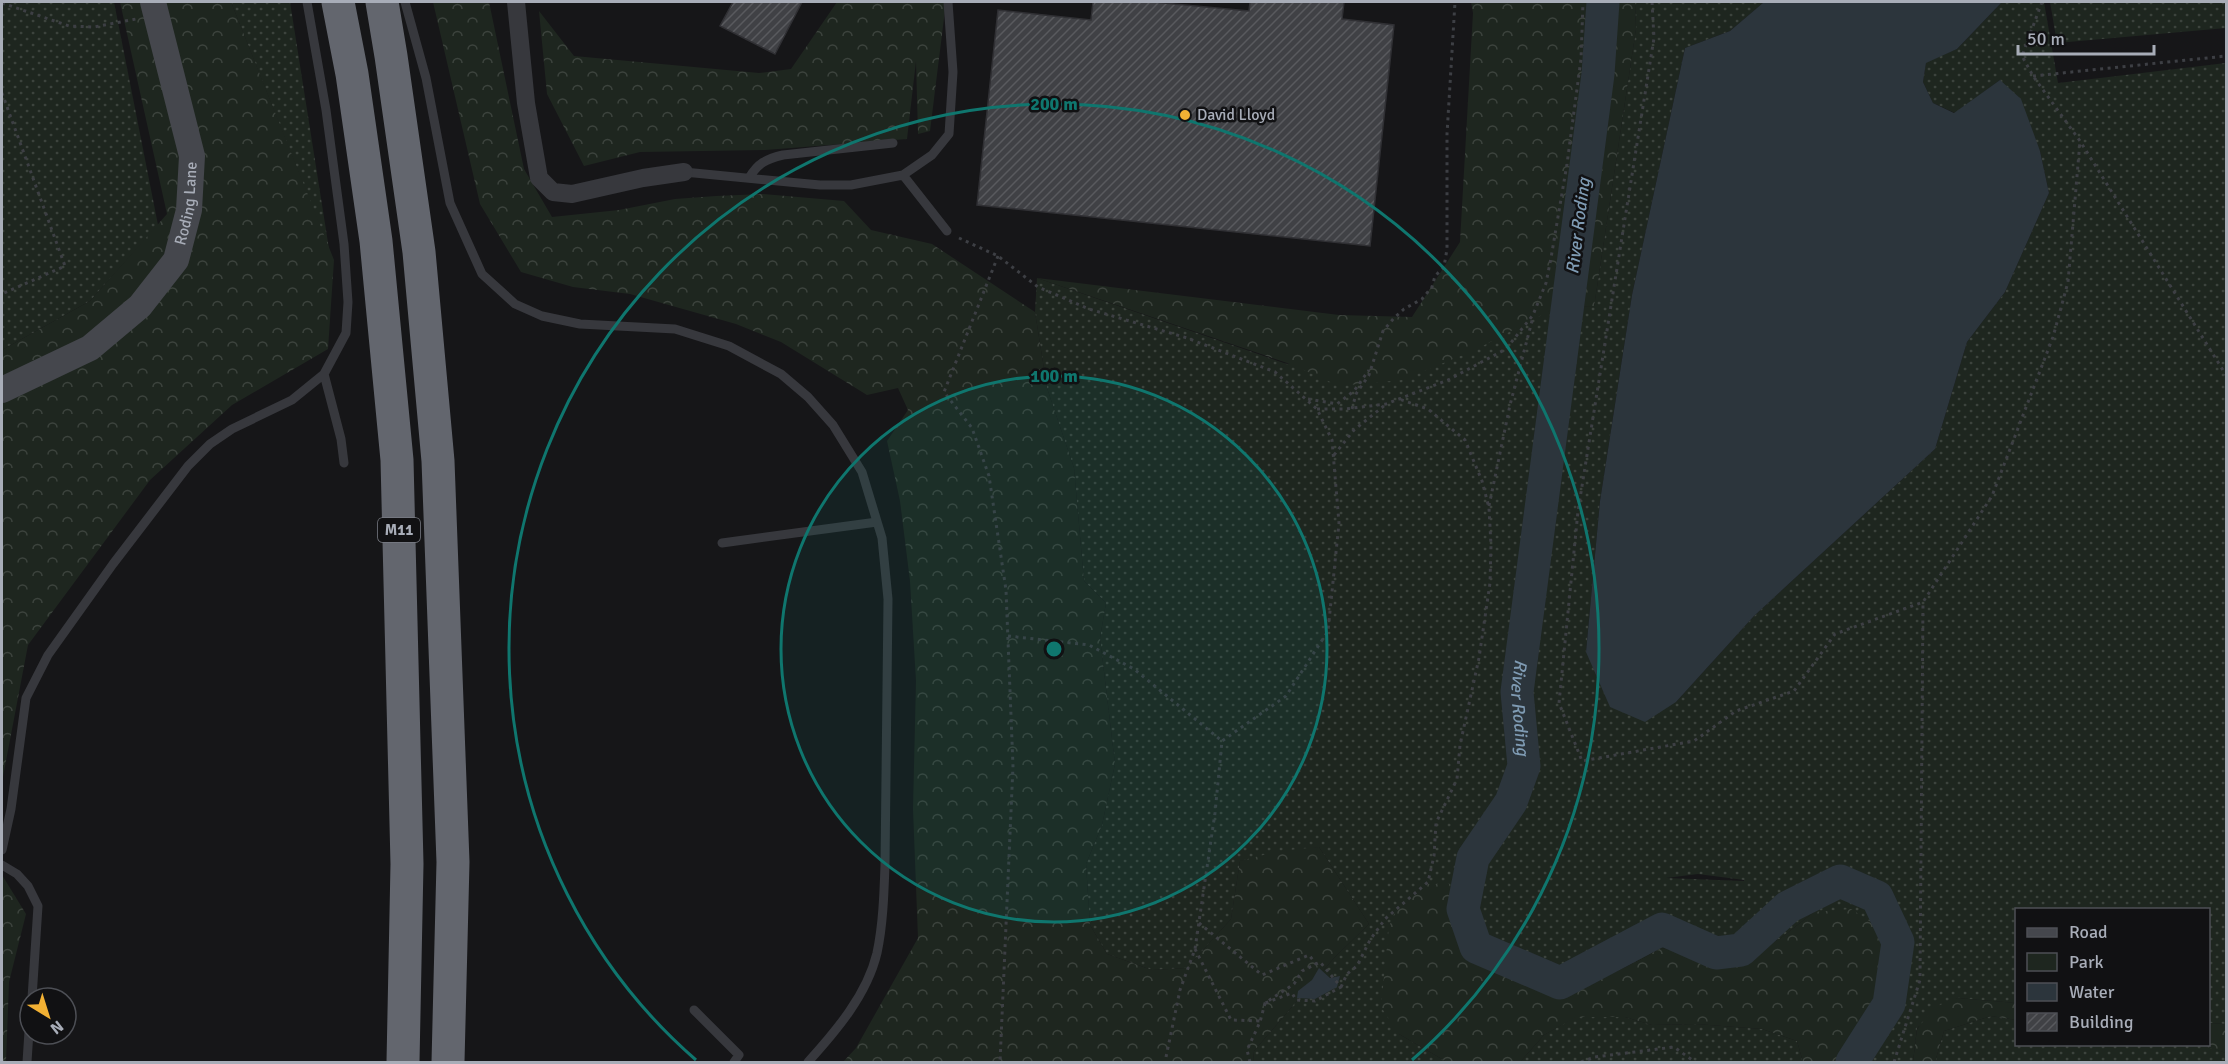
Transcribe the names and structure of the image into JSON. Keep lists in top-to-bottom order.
{
  "streets": {
    "highway": ["M11"],
    "street": ["Roding Lane"]
  },
  "water": ["River Roding"],
  "places": ["David Lloyd"],
  "legend": [
    "Road",
    "Park",
    "Water",
    "Building"
  ],
  "scale_bar": "50 m",
  "north": "bottom right",
  "rings": ["200 m", "100 m"]
}
